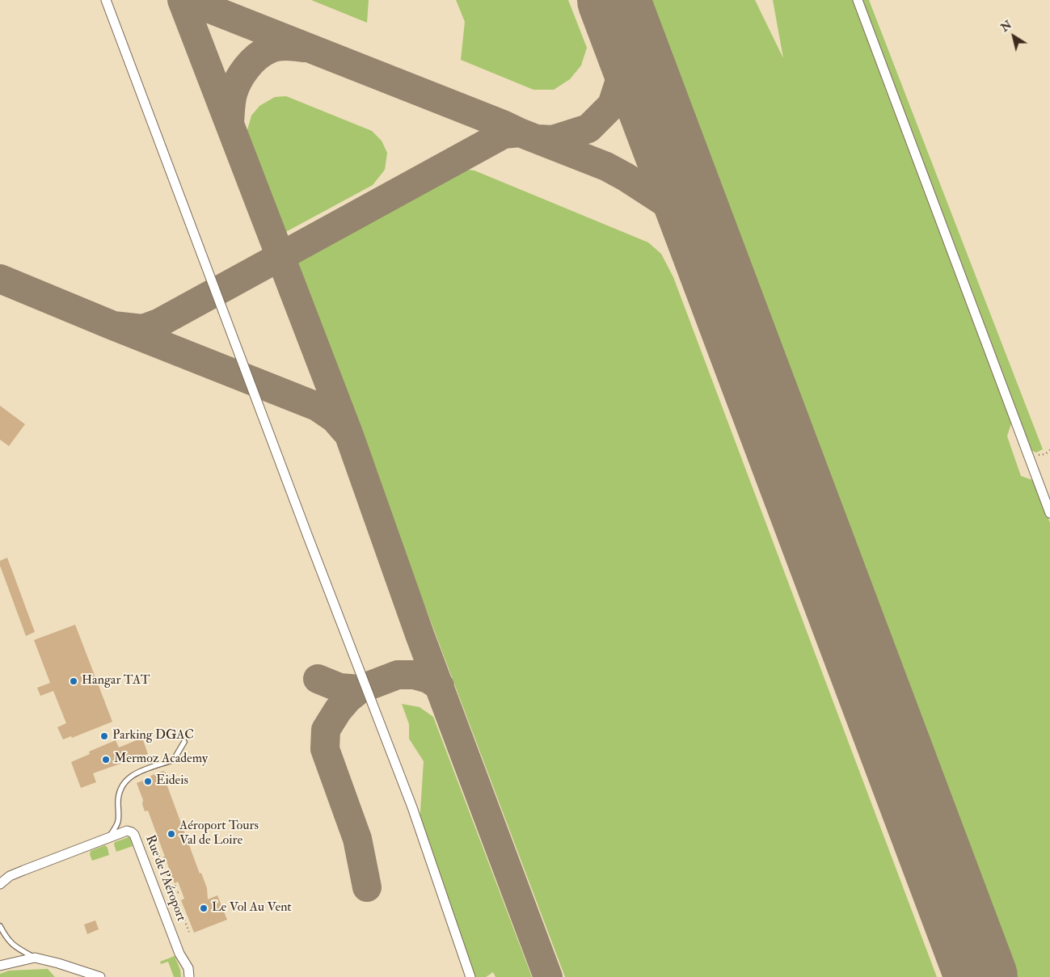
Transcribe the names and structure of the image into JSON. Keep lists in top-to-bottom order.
{
  "streets": {
    "street": ["Rue de l'Aéroport"]
  },
  "places": [
    "Hangar TAT",
    "Parking DGAC",
    "Mermoz Academy",
    "Eideis",
    "Aéroport Tours Val de Loire",
    "Le Vol Au Vent"
  ],
  "north": "top left"
}
